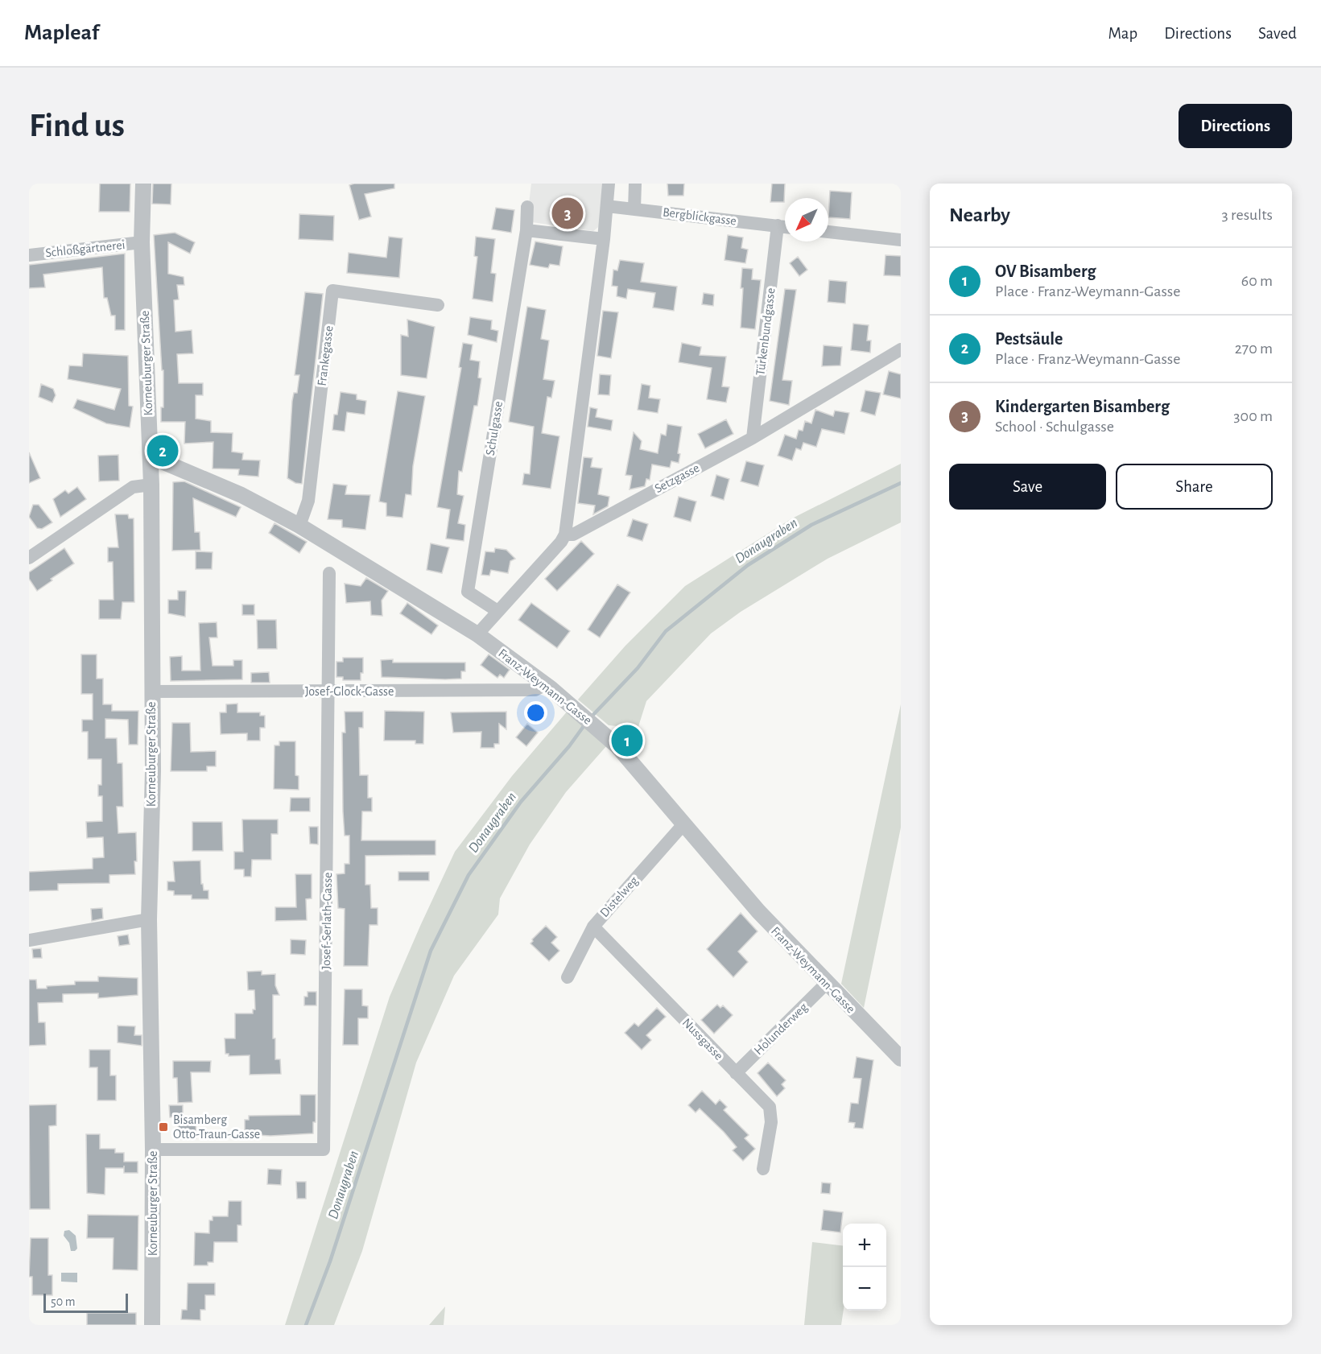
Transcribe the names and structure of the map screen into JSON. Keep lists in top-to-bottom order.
{
  "streets": {
    "street": [
      "Bergblickgasse",
      "Schloßgärtnerei",
      "Türkenbundgasse",
      "Frankegasse",
      "Korneuburger Straße",
      "Schulgasse",
      "Setzgasse",
      "Franz-Weymann-Gasse",
      "Josef-Glock-Gasse",
      "Distelweg",
      "Josef-Serlath-Gasse",
      "Holunderweg",
      "Nussgasse"
    ]
  },
  "crossings": [
    ["Bergblickgasse", "Türkenbundgasse"],
    ["Schloßgärtnerei", "Korneuburger Straße"],
    ["Türkenbundgasse", "Setzgasse"],
    ["Frankegasse", "Franz-Weymann-Gasse"],
    ["Korneuburger Straße", "Franz-Weymann-Gasse"],
    ["Korneuburger Straße", "Josef-Glock-Gasse"],
    ["Korneuburger Straße", "Josef-Serlath-Gasse"],
    ["Franz-Weymann-Gasse", "Josef-Glock-Gasse"],
    ["Franz-Weymann-Gasse", "Distelweg"],
    ["Franz-Weymann-Gasse", "Holunderweg"],
    ["Josef-Glock-Gasse", "Josef-Serlath-Gasse"],
    ["Distelweg", "Nussgasse"],
    ["Holunderweg", "Nussgasse"]
  ],
  "water": ["Donaugraben"],
  "places": {
    "transit": ["Bisamberg Otto-Traun-Gasse"]
  },
  "scale_bar": "50 m",
  "north": "bottom left",
  "page": {
    "header": "Mapleaf",
    "nav": ["Map", "Directions", "Saved"],
    "buttons": [
      "Directions",
      ["Save", "Share"]
    ],
    "title": "Find us",
    "heading": ["Nearby", "3 results"],
    "pins": ["3", "2", "1"],
    "list": [
      {
        "mark": "1",
        "name": "OV Bisamberg",
        "note": "Place · Franz-Weymann-Gasse",
        "value": "60 m"
      },
      {
        "mark": "2",
        "name": "Pestsäule",
        "note": "Place · Franz-Weymann-Gasse",
        "value": "270 m"
      },
      {
        "mark": "3",
        "name": "Kindergarten Bisamberg",
        "note": "School · Schulgasse",
        "value": "300 m"
      }
    ],
    "map_buttons": ["+", "−"],
    "scale": "50 m"
  }
}
